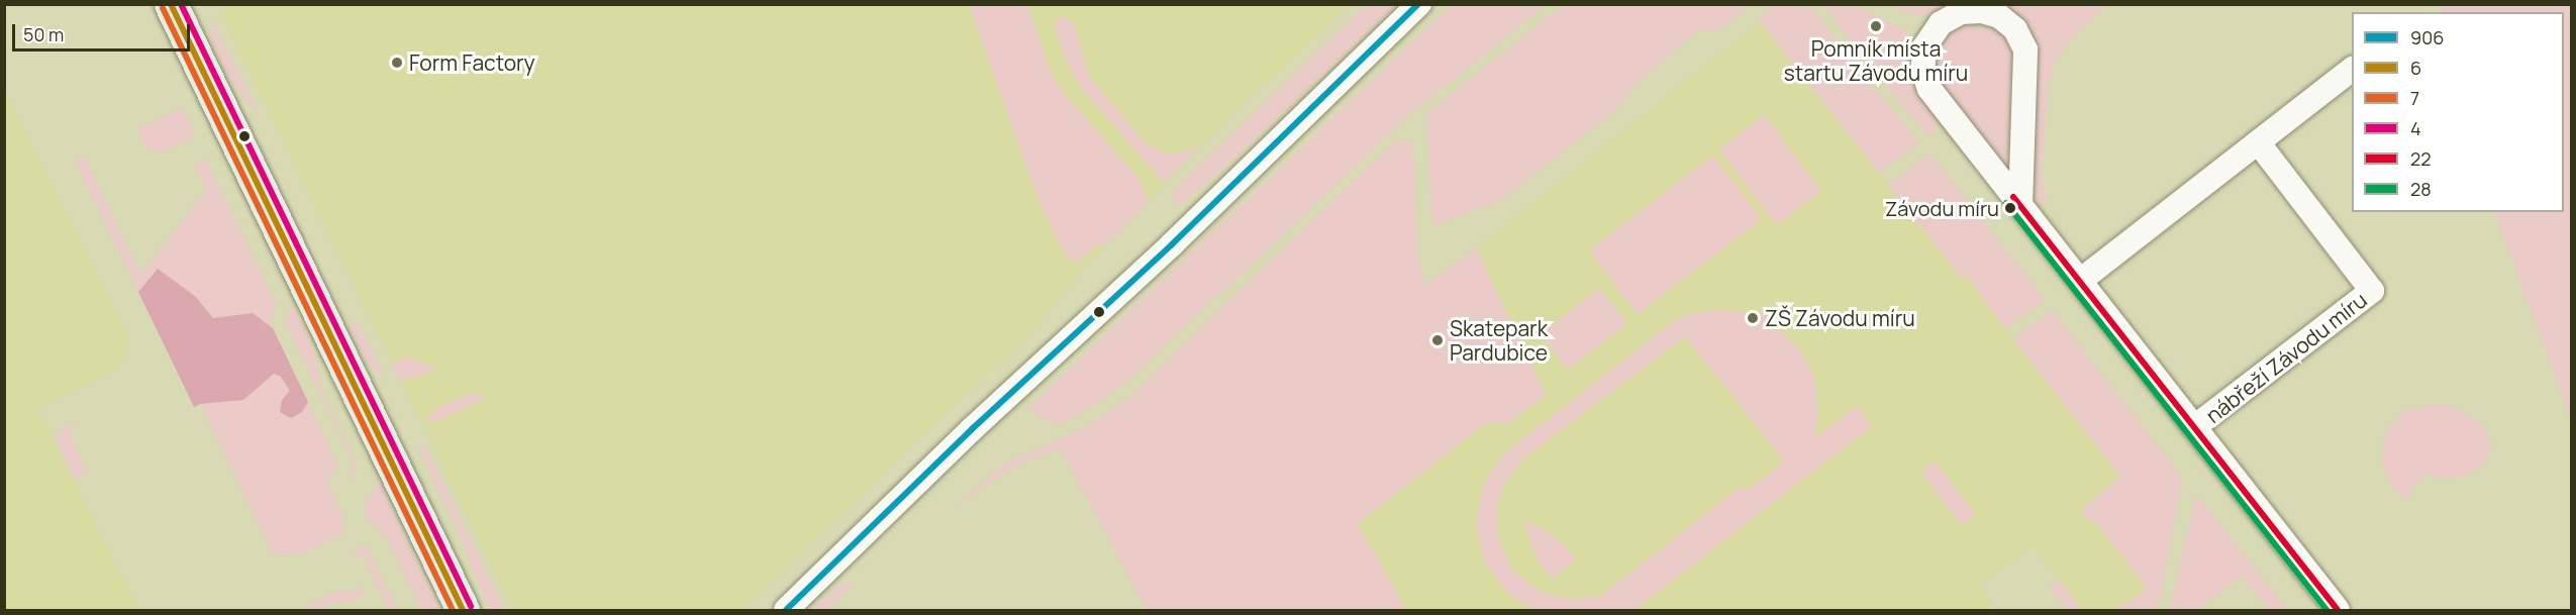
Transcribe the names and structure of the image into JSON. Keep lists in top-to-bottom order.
{
  "streets": {
    "street": ["nábřeží Závodu míru"]
  },
  "places": [
    "Pomník místa startu Závodu míru",
    "Form Factory",
    "Závodu míru",
    "ZŠ Závodu míru",
    "Skatepark Pardubice"
  ],
  "lines": [
    "transit line 906",
    "transit line 6",
    "transit line 4",
    "transit line 7",
    "transit line 22",
    "transit line 28"
  ],
  "legend": [
    "906",
    "6",
    "7",
    "4",
    "22",
    "28"
  ],
  "scale_bar": "50 m"
}
